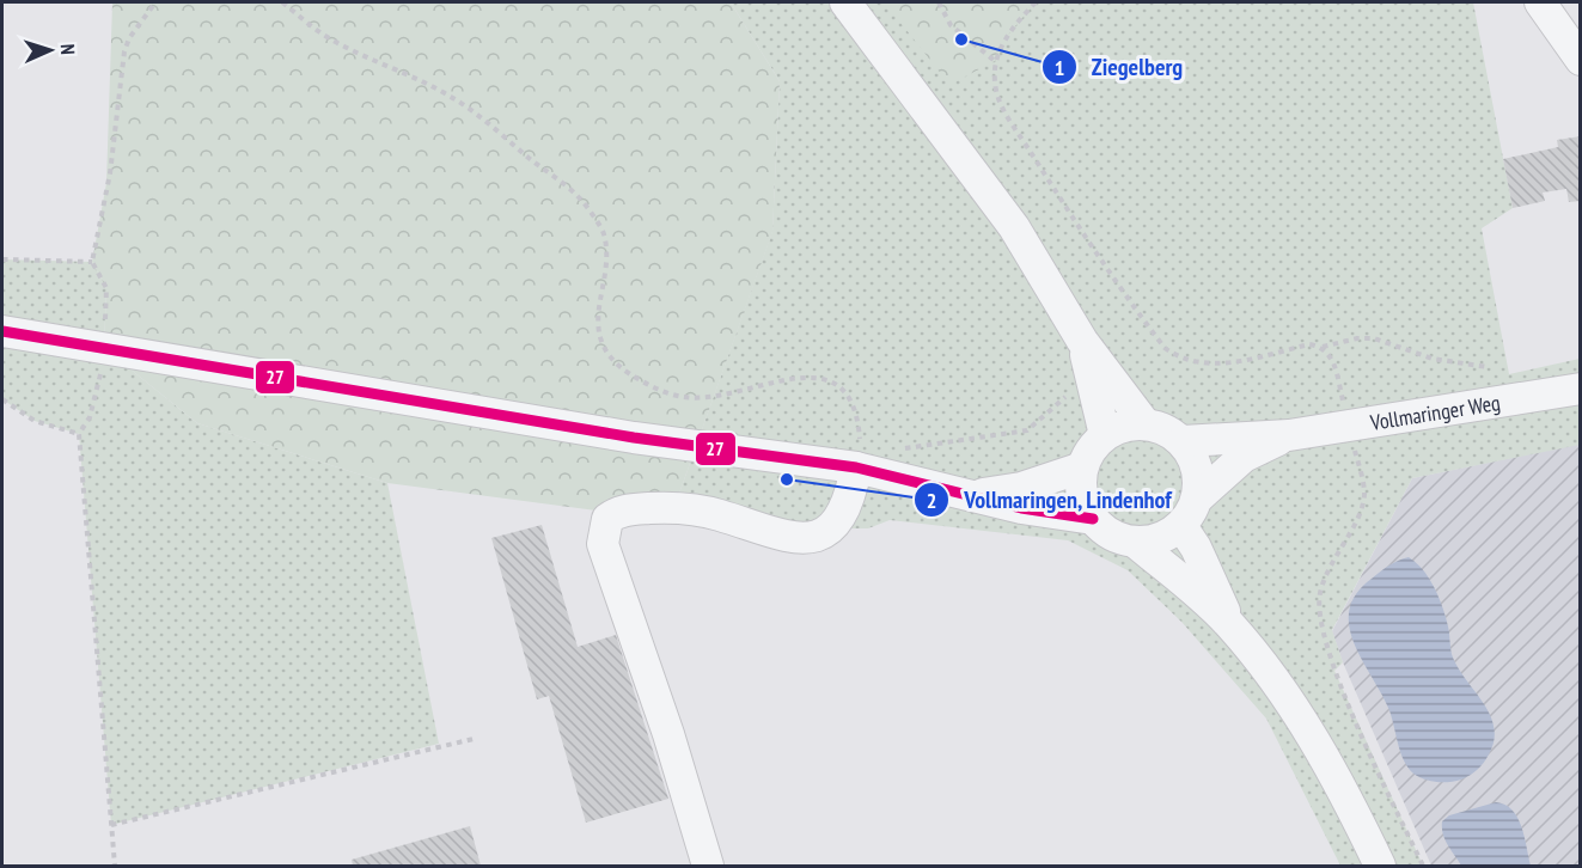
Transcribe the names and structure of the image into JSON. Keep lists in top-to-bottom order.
{
  "streets": {
    "street": ["Vollmaringer Weg"]
  },
  "places": ["Ziegelberg", "Vollmaringen, Lindenhof"],
  "lines": ["transit line 27"],
  "north": "right"
}
